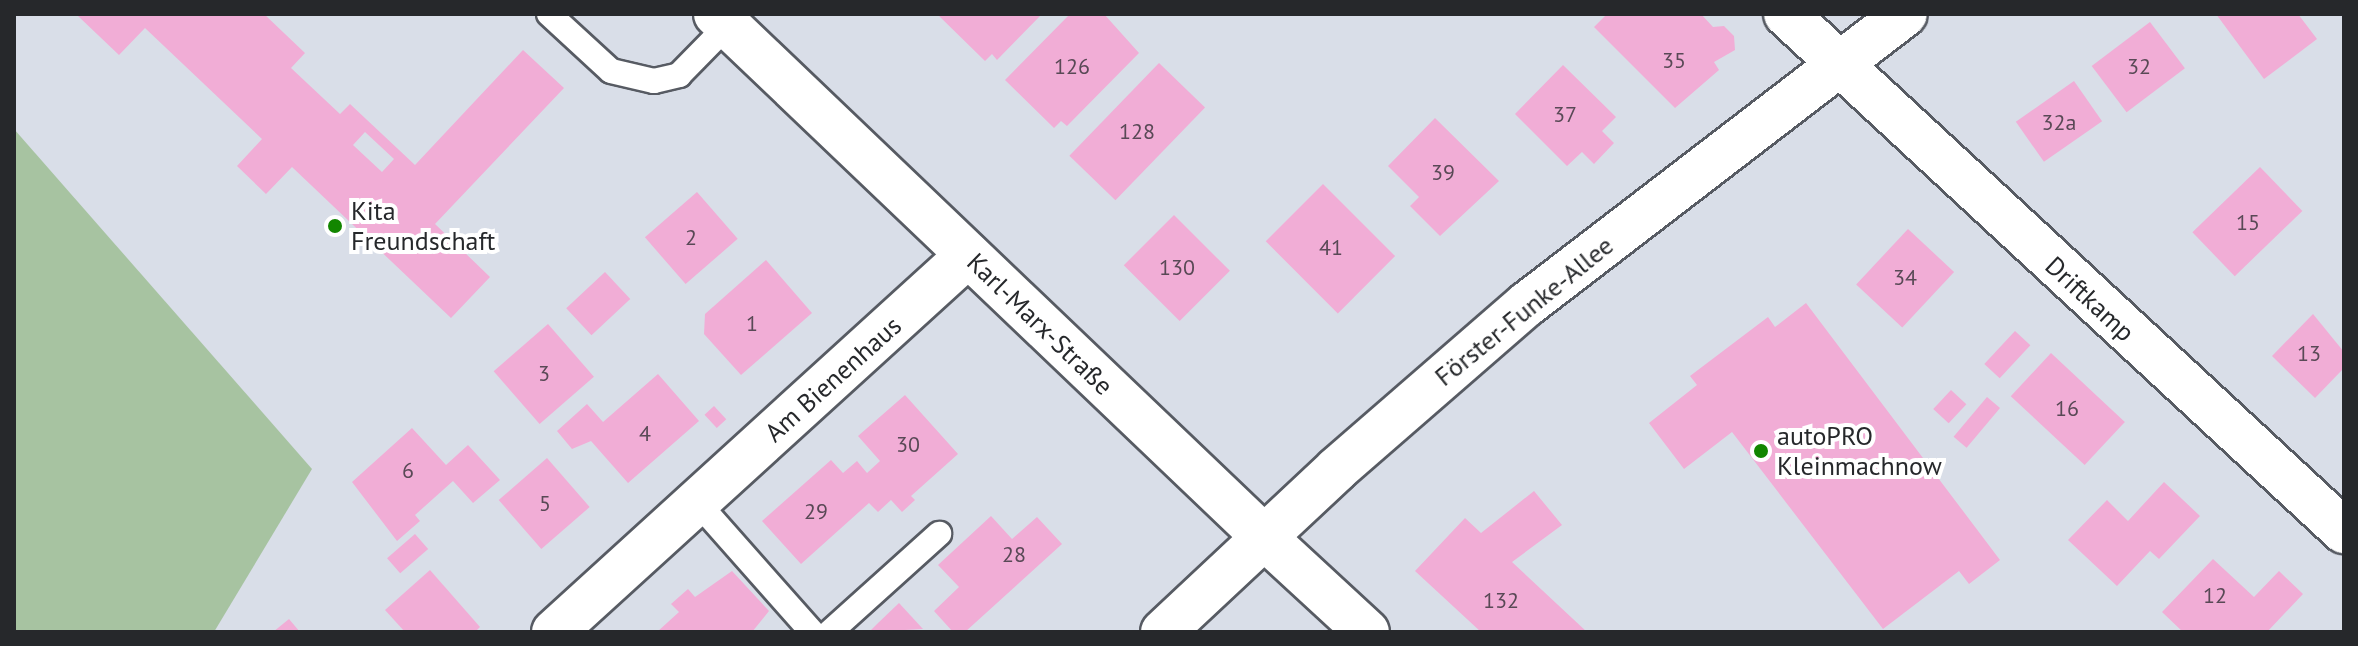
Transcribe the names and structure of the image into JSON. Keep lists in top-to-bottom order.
{
  "streets": {
    "street": [
      "Driftkamp",
      "Förster-Funke-Allee",
      "Karl-Marx-Straße",
      "Am Bienenhaus"
    ]
  },
  "crossings": [
    ["Driftkamp", "Förster-Funke-Allee"],
    ["Förster-Funke-Allee", "Karl-Marx-Straße"],
    ["Karl-Marx-Straße", "Am Bienenhaus"]
  ],
  "places": ["Kita Freundschaft", "autoPRO Kleinmachnow"],
  "house_numbers": [
    "35",
    "126",
    "32",
    "37",
    "32a",
    "128",
    "39",
    "15",
    "2",
    "41",
    "130",
    "34",
    "1",
    "13",
    "3",
    "16",
    "4",
    "30",
    "6",
    "5",
    "29",
    "28",
    "12",
    "132"
  ]
}
